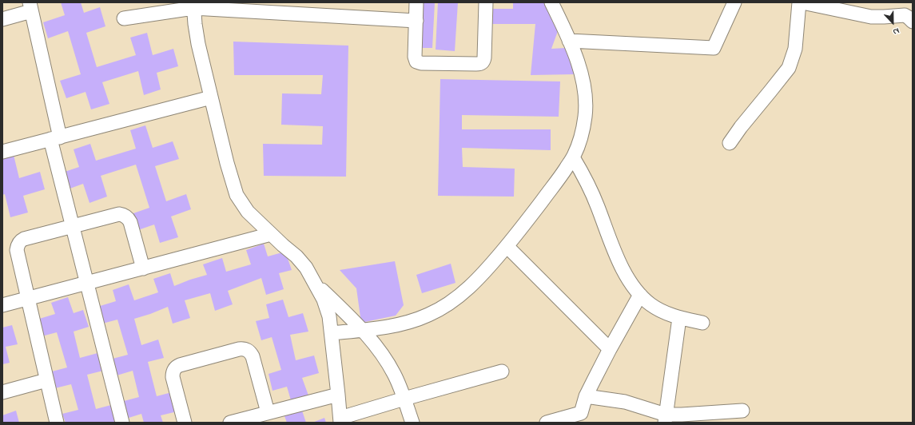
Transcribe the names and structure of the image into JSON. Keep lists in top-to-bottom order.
{
  "north": "bottom"
}
